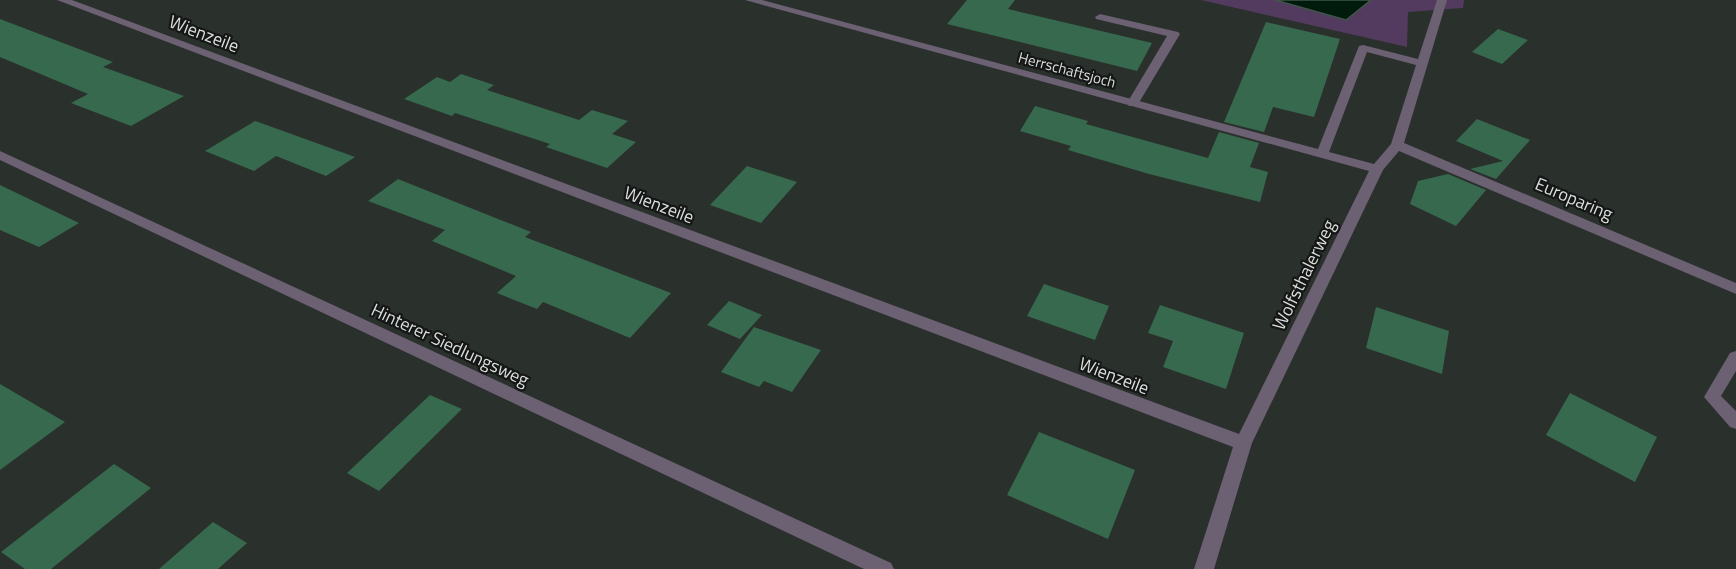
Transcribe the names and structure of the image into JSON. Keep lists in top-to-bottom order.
{
  "streets": {
    "street": [
      "Wienzeile",
      "Herrschaftsjoch",
      "Europaring",
      "Wolfsthalerweg",
      "Hinterer Siedlungsweg"
    ]
  },
  "crossings": [
    ["Wienzeile", "Wolfsthalerweg"],
    ["Herrschaftsjoch", "Wolfsthalerweg"],
    ["Europaring", "Wolfsthalerweg"]
  ]
}
